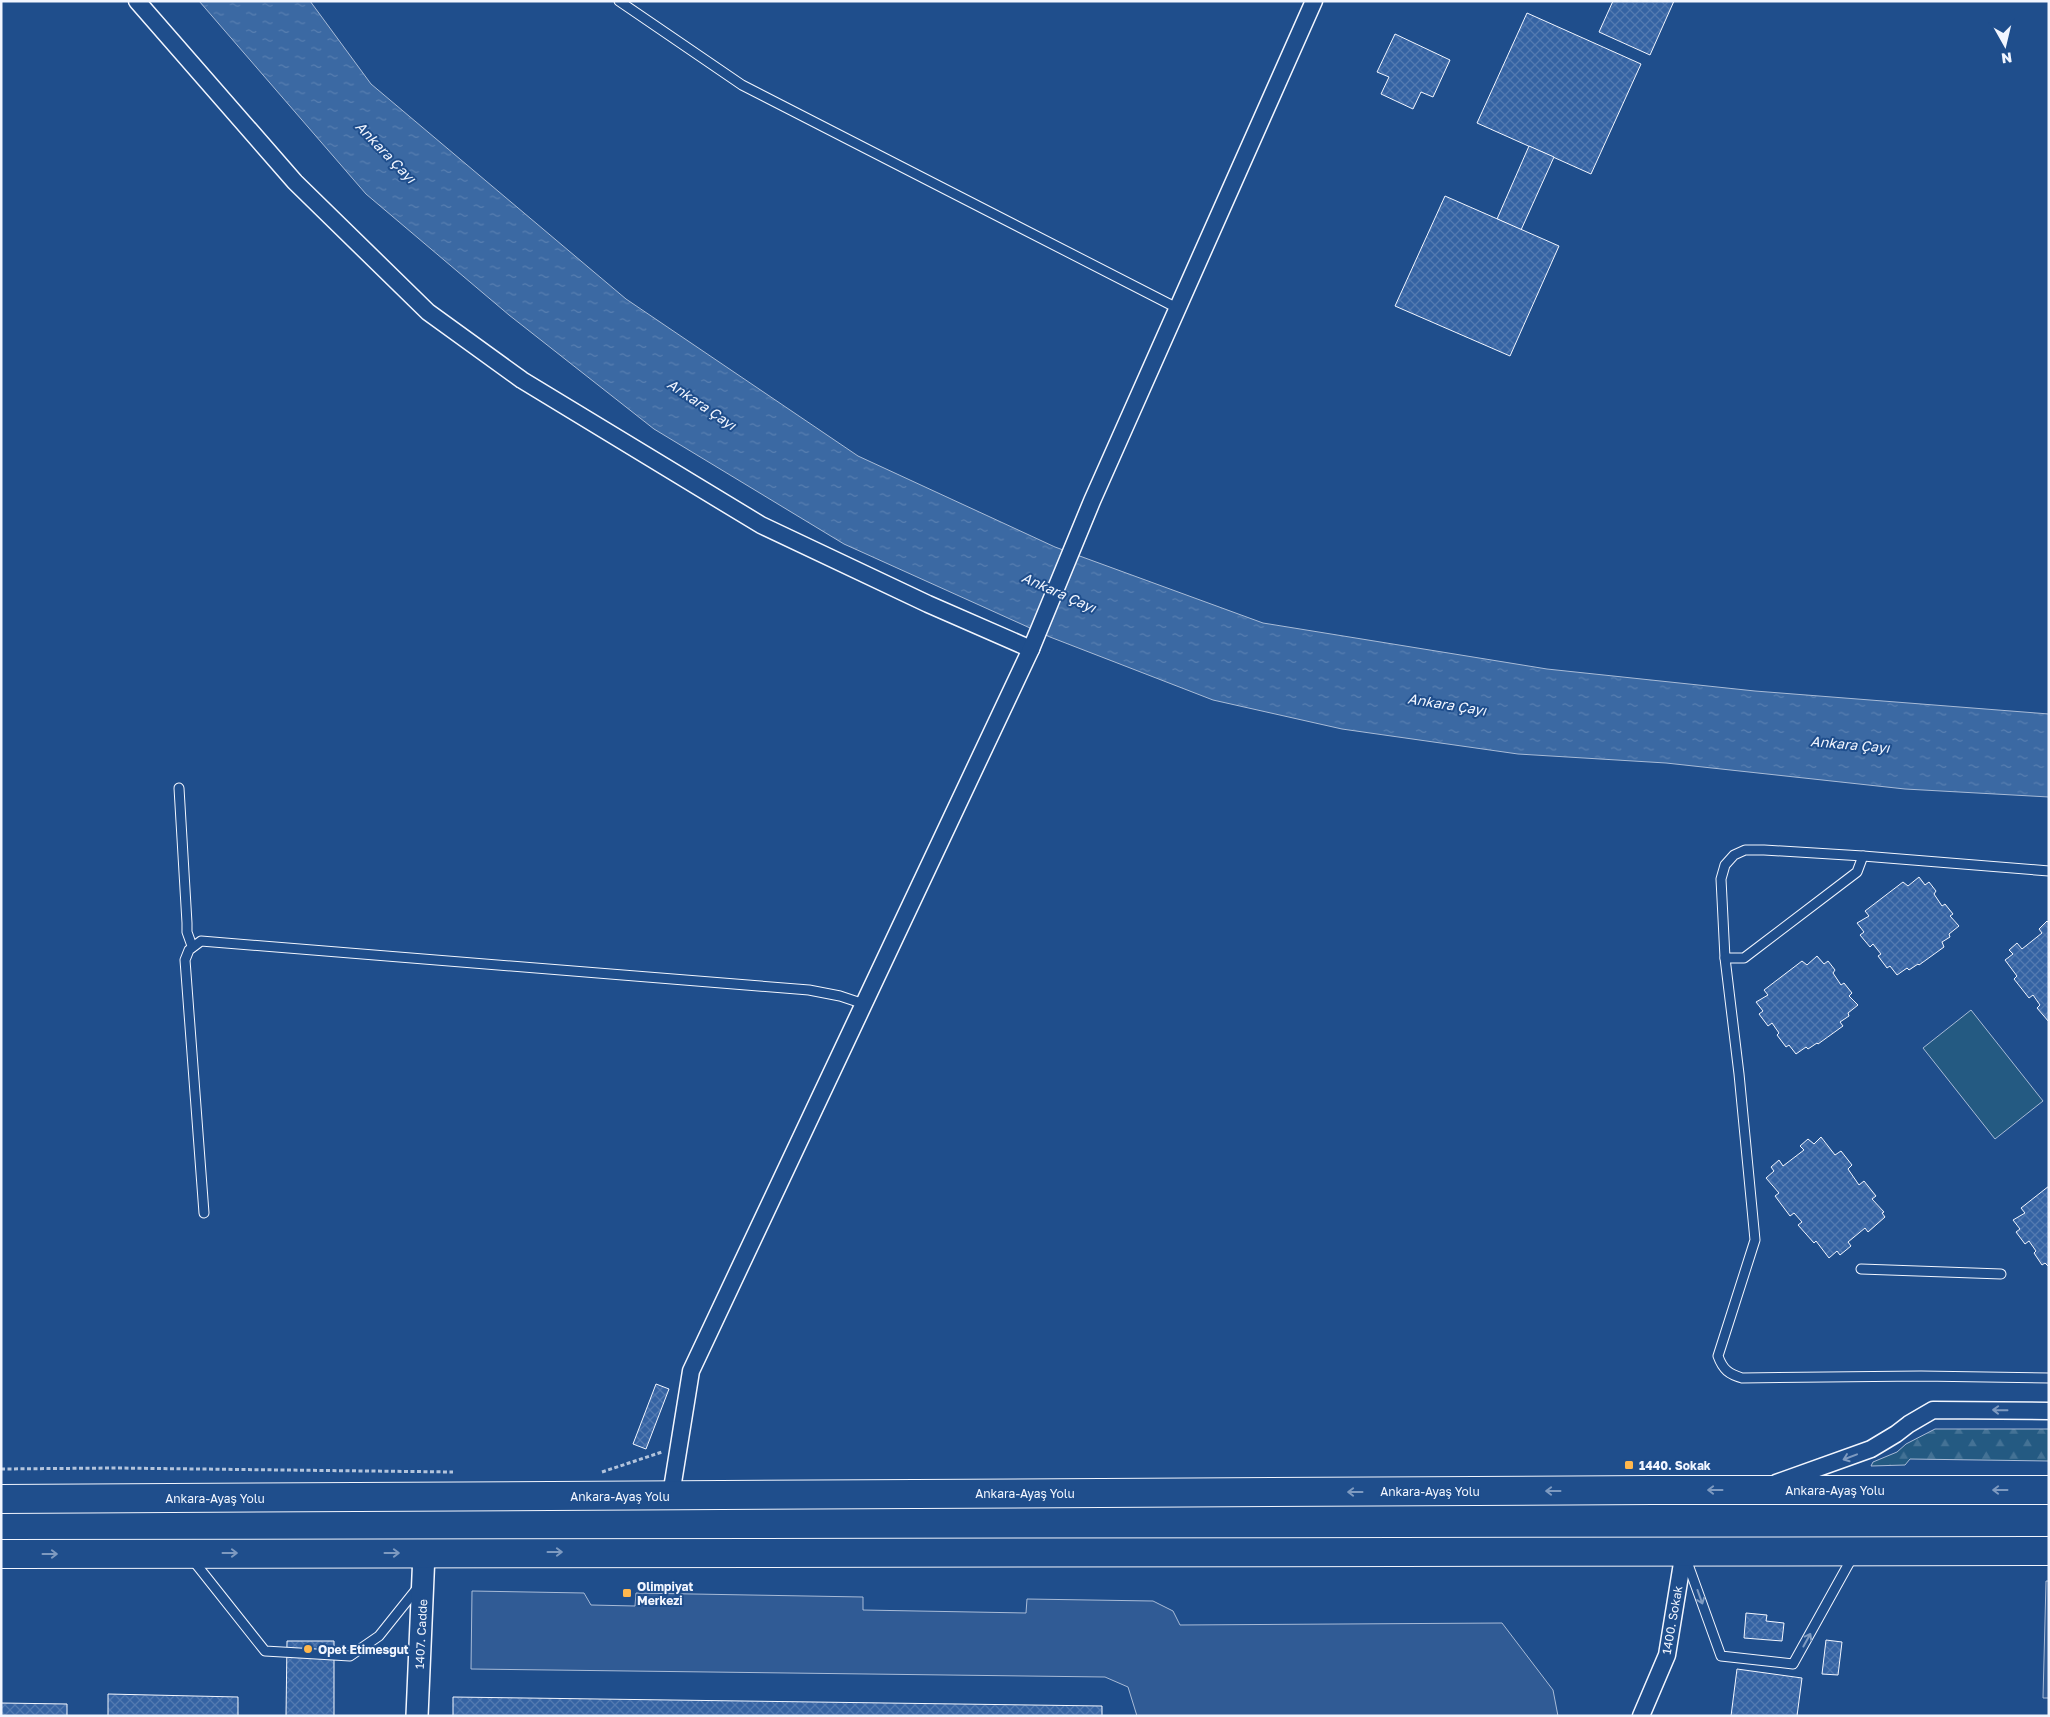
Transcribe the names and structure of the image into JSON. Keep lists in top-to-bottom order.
{
  "streets": {
    "highway": ["Ankara-Ayaş Yolu"],
    "street": ["1400. Sokak", "1407. Cadde"]
  },
  "water": ["Ankara Çayı"],
  "places": {
    "transit": ["1440. Sokak", "Olimpiyat Merkezi"],
    "other": ["Opet Etimesgut"]
  },
  "north": "bottom"
}
